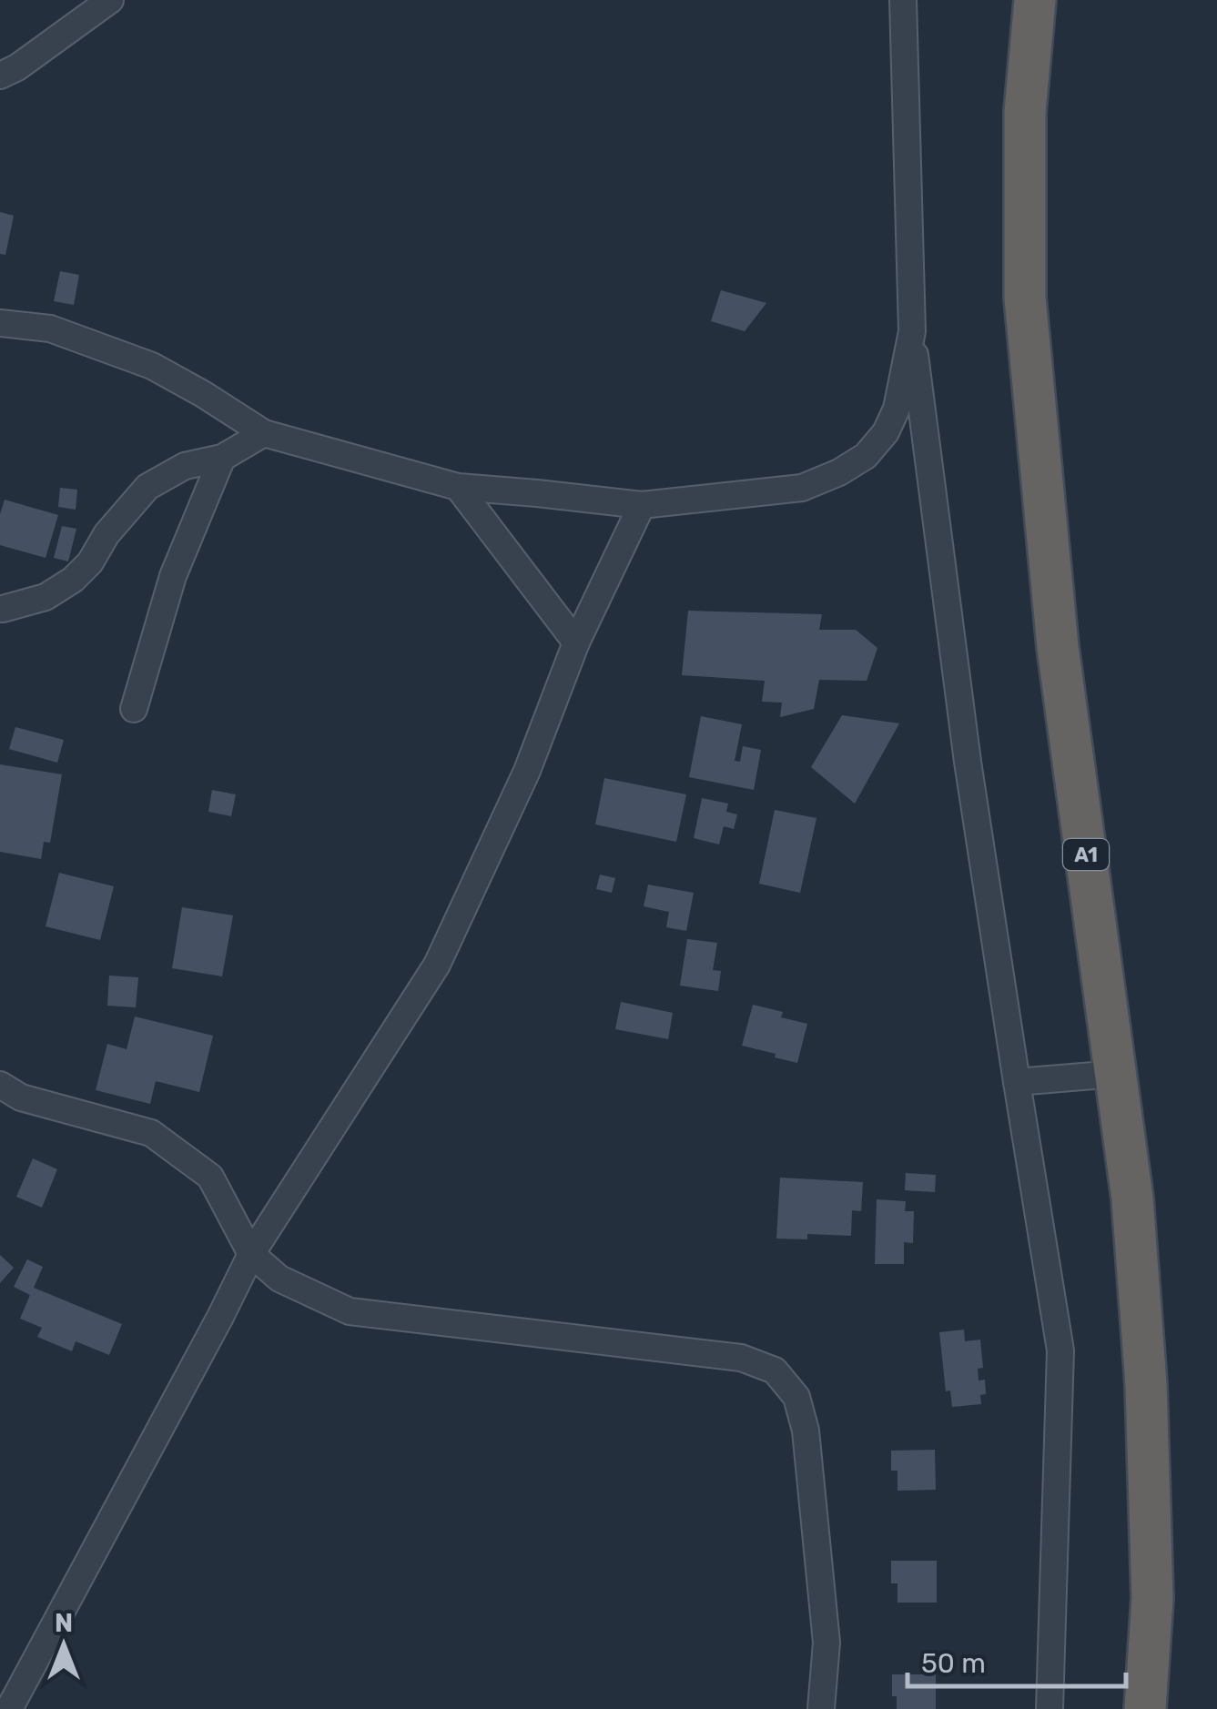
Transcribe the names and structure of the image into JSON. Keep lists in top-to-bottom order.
{
  "streets": {
    "highway": ["A1"]
  },
  "scale_bar": "50 m",
  "north": "top"
}
